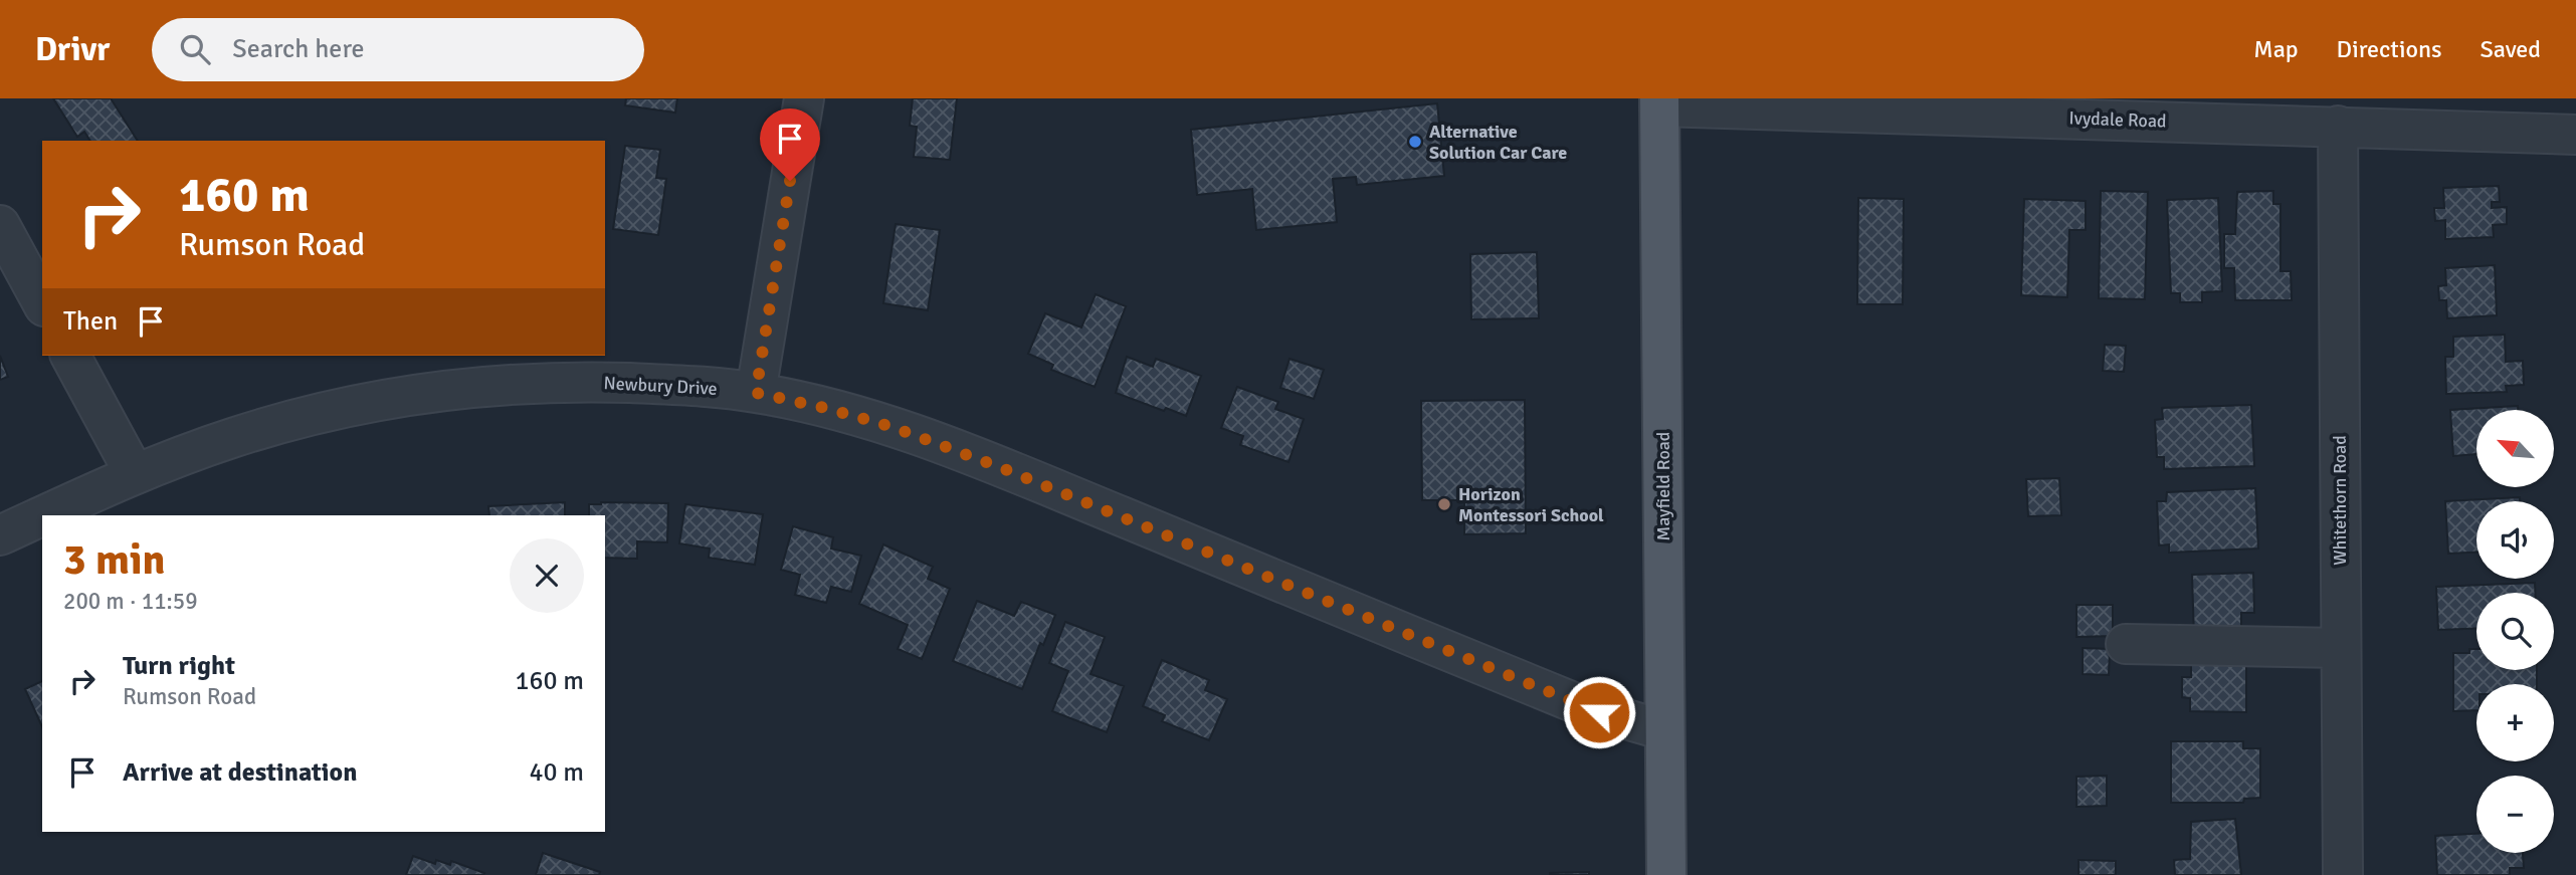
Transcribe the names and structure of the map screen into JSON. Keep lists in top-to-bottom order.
{
  "streets": {
    "main road": ["Mayfield Road"],
    "street": ["Ivydale Road", "Newbury Drive", "Whitethorn Road"]
  },
  "crossings": [
    ["Ivydale Road", "Mayfield Road"],
    ["Ivydale Road", "Whitethorn Road"],
    ["Newbury Drive", "Mayfield Road"]
  ],
  "places": ["Alternative Solution Car Care", "Horizon Montessori School"],
  "north": "top left",
  "page": {
    "header": "Drivr",
    "search": "Search here",
    "nav": ["Map", "Directions", "Saved"],
    "turn": ["160 m", "Rumson Road"],
    "then": "Then",
    "map_buttons": ["+", "−"],
    "heading": ["3 min", "200 m · 11:59"],
    "list": [
      {
        "name": "Turn right",
        "note": "Rumson Road",
        "value": "160 m"
      },
      {
        "name": "Arrive at destination",
        "value": "40 m"
      }
    ]
  }
}
